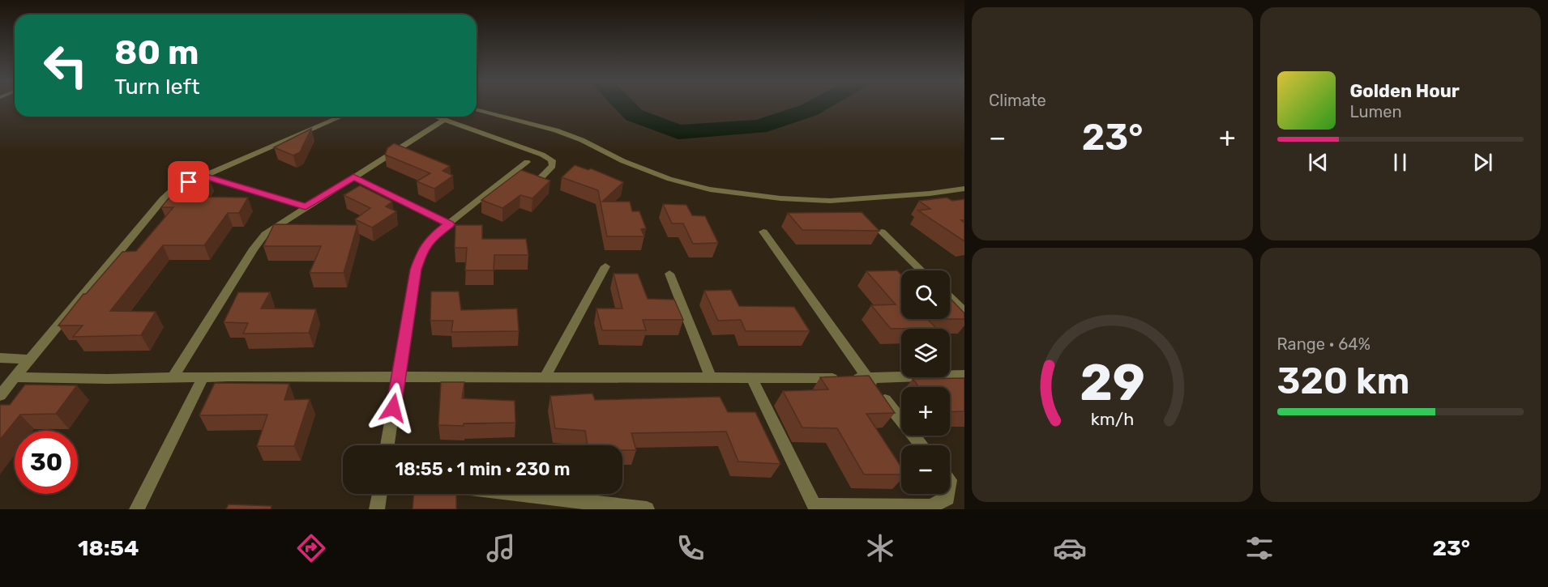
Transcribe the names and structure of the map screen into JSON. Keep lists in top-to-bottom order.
{
  "page": {
    "tile": [
      "Climate",
      ["Range · 64%", "320 km"]
    ],
    "turn": ["80 m", "Turn left"],
    "song": ["Golden Hour", "Lumen"],
    "heat": ["−", "23°", "+"],
    "map_buttons": ["+", "−"],
    "limit": "30",
    "trip": "18:55 · 1 min · 230 m",
    "tabs": ["18:54", "23°"],
    "gauge": ["29", "km/h"]
  }
}
